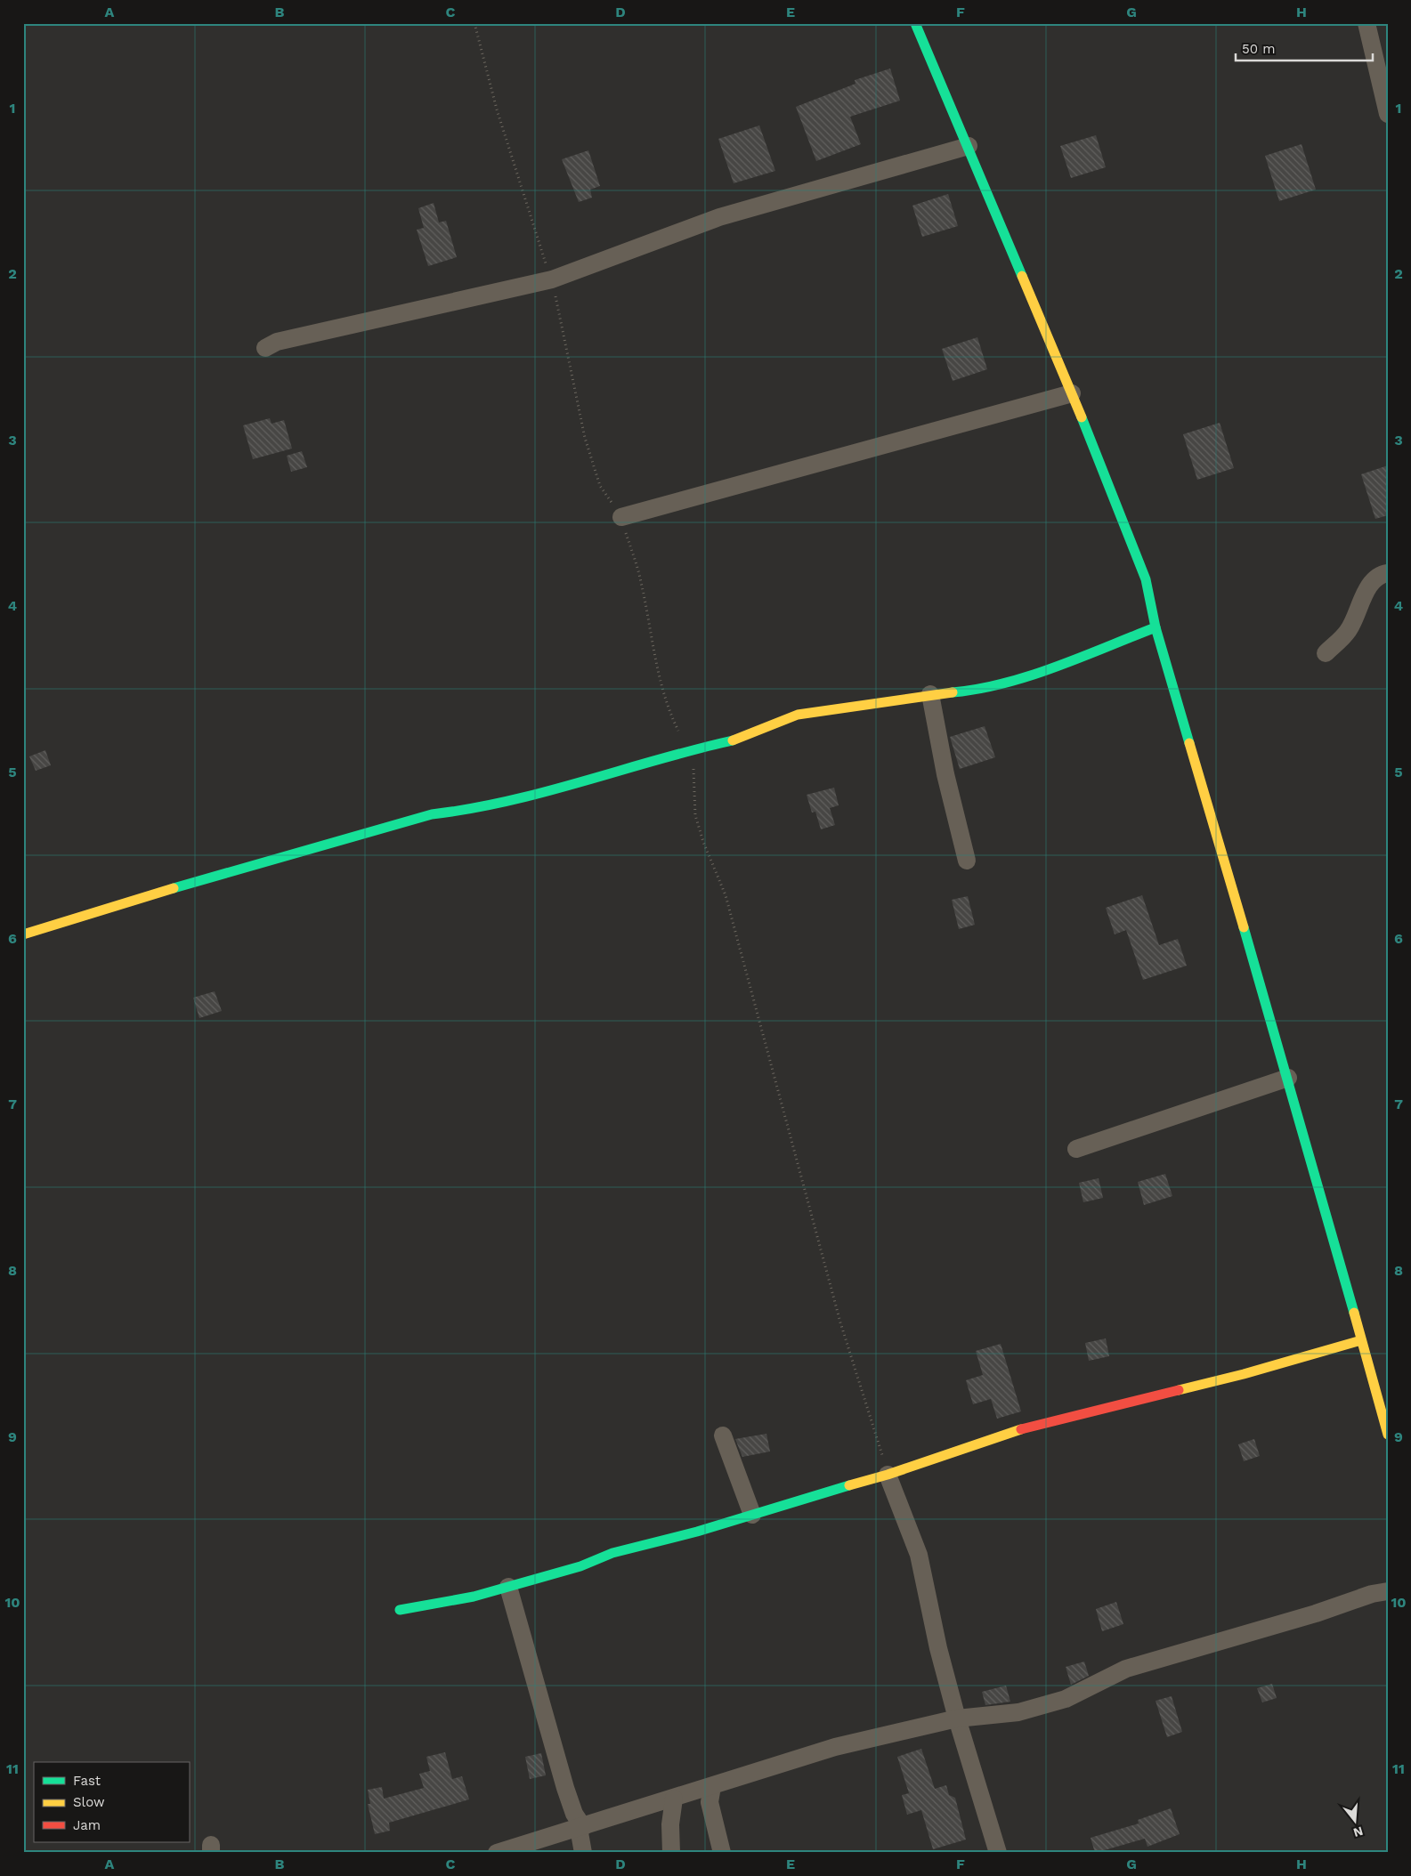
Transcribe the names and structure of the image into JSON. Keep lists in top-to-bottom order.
{
  "legend": ["Fast", "Slow", "Jam"],
  "scale_bar": "50 m",
  "north": "bottom",
  "grid": {
    "columns": [
      "A",
      "B",
      "C",
      "D",
      "E",
      "F",
      "G",
      "H"
    ],
    "rows": [
      "1",
      "2",
      "3",
      "4",
      "5",
      "6",
      "7",
      "8",
      "9",
      "10",
      "11"
    ]
  }
}
